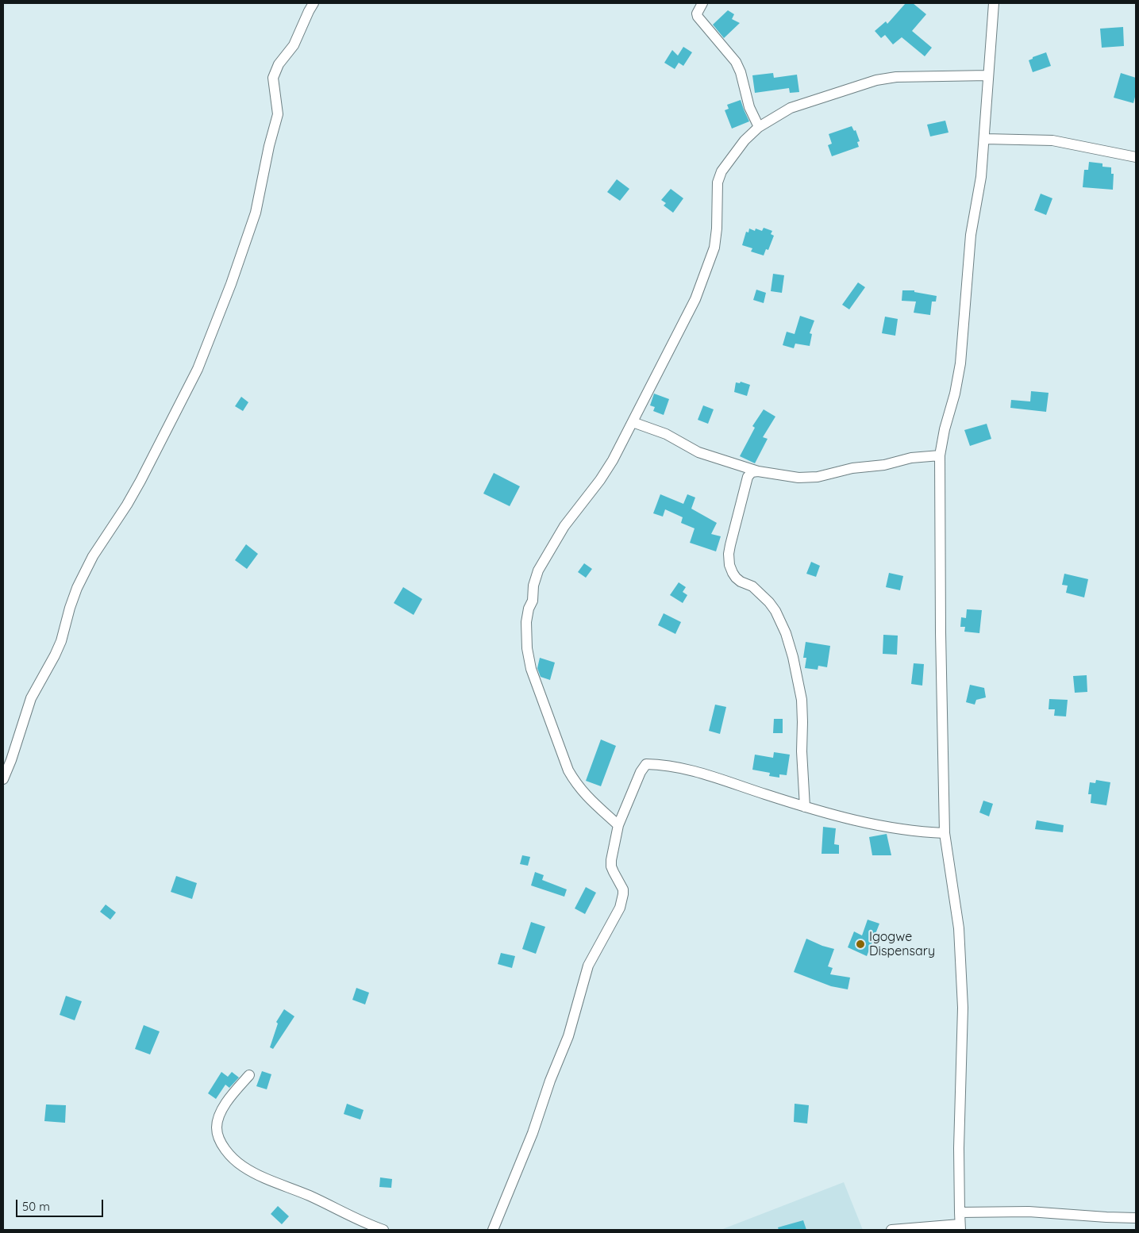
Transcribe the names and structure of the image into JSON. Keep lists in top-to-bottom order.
{
  "places": ["Igogwe Dispensary"],
  "scale_bar": "50 m"
}
